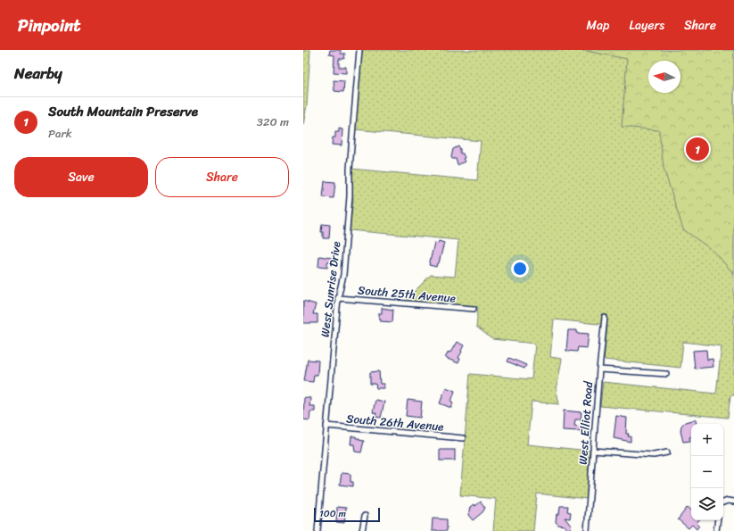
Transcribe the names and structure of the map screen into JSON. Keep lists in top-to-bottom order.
{
  "streets": {
    "street": [
      "West Sunrise Drive",
      "South 25th Avenue",
      "South 26th Avenue",
      "West Elliot Road"
    ]
  },
  "crossings": [
    ["West Sunrise Drive", "South 25th Avenue"],
    ["West Sunrise Drive", "South 26th Avenue"]
  ],
  "scale_bar": "100 m",
  "north": "left",
  "page": {
    "header": "Pinpoint",
    "nav": ["Map", "Layers", "Share"],
    "heading": "Nearby",
    "list": [
      {
        "mark": "1",
        "name": "South Mountain Preserve",
        "note": "Park",
        "value": "320 m"
      }
    ],
    "pins": "1",
    "buttons": ["Save", "Share"],
    "map_buttons": ["+", "−"],
    "scale": "100 m"
  }
}
